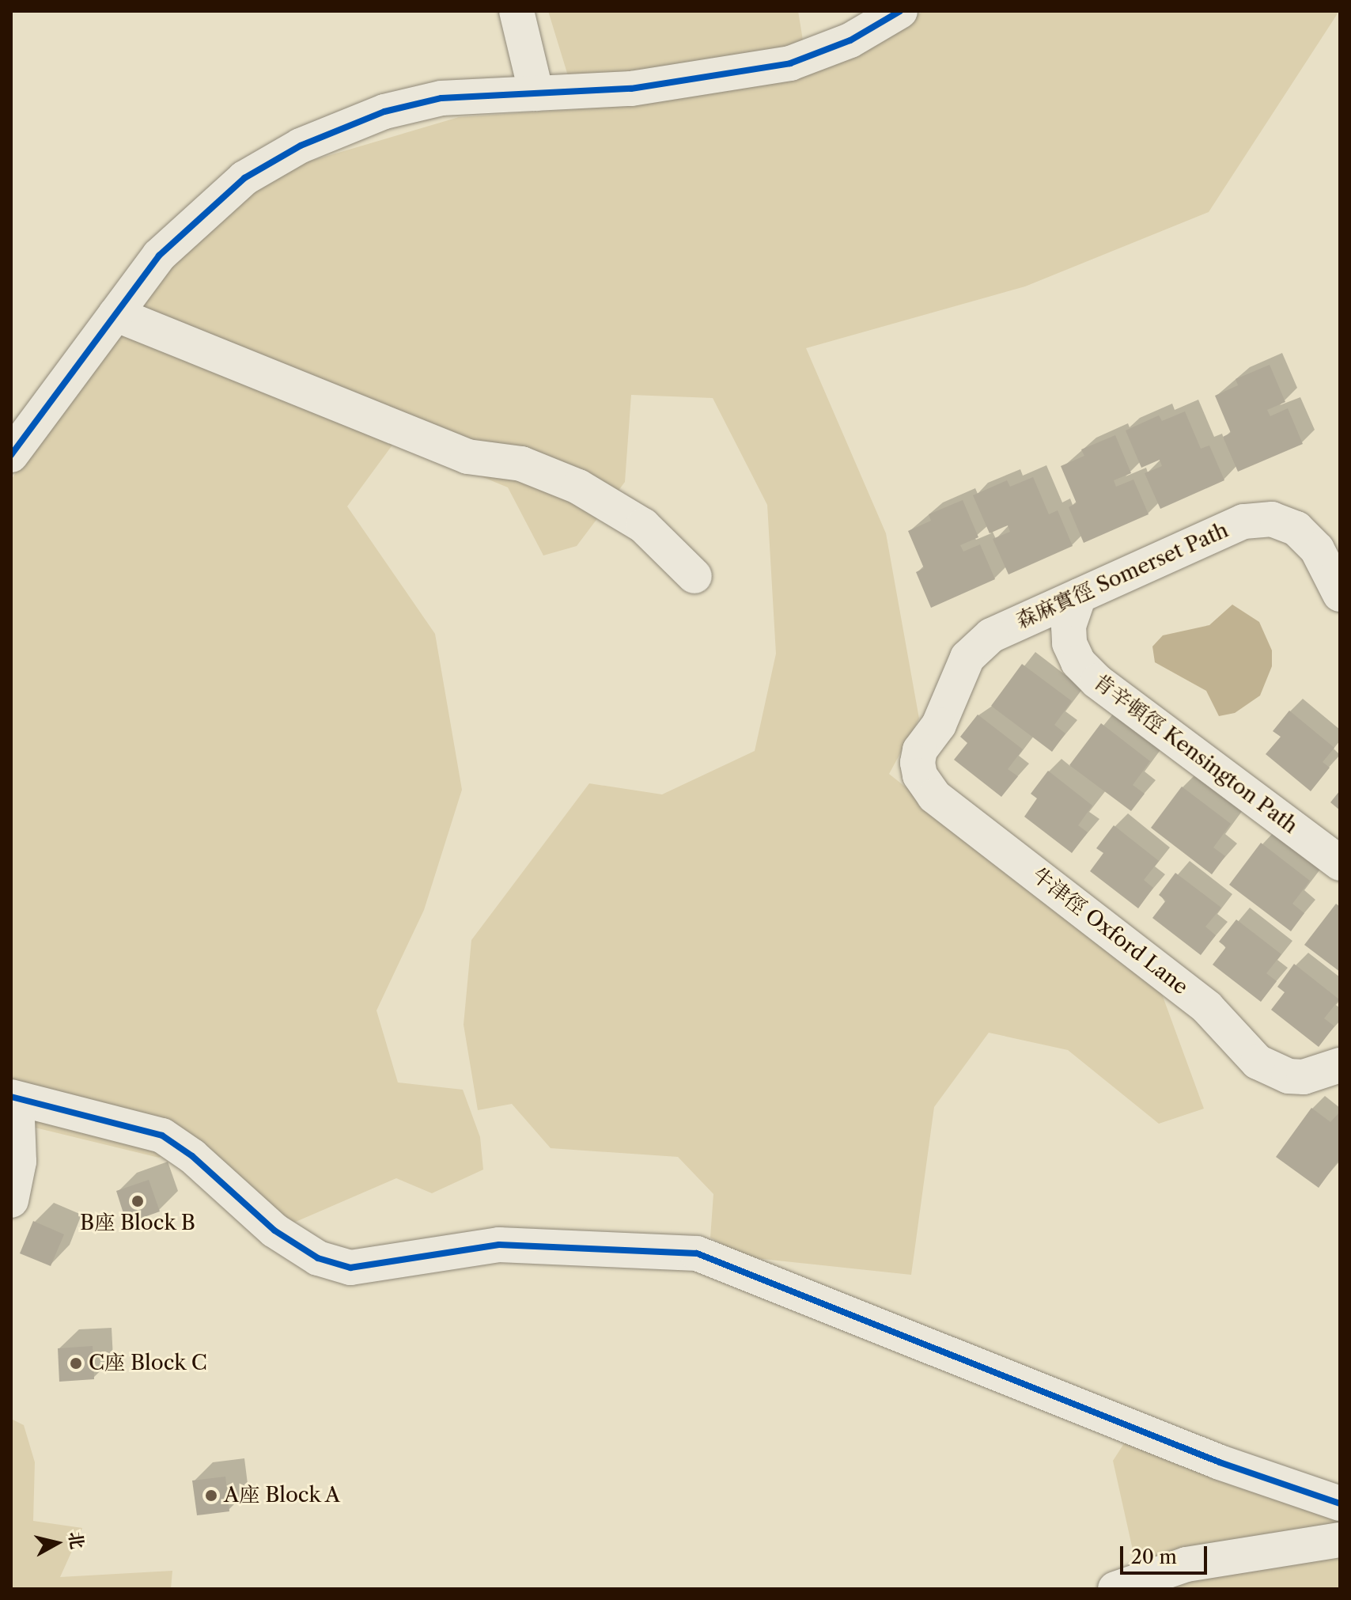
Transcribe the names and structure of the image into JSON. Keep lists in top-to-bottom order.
{
  "streets": {
    "street": ["森麻實徑 Somerset Path", "肯辛頓徑 Kensington Path", "牛津徑 Oxford Lane"]
  },
  "crossings": [
    ["森麻實徑 Somerset Path", "肯辛頓徑 Kensington Path"],
    ["森麻實徑 Somerset Path", "牛津徑 Oxford Lane"]
  ],
  "places": ["B座 Block B", "C座 Block C", "A座 Block A"],
  "scale_bar": "20 m",
  "north": "right"
}
